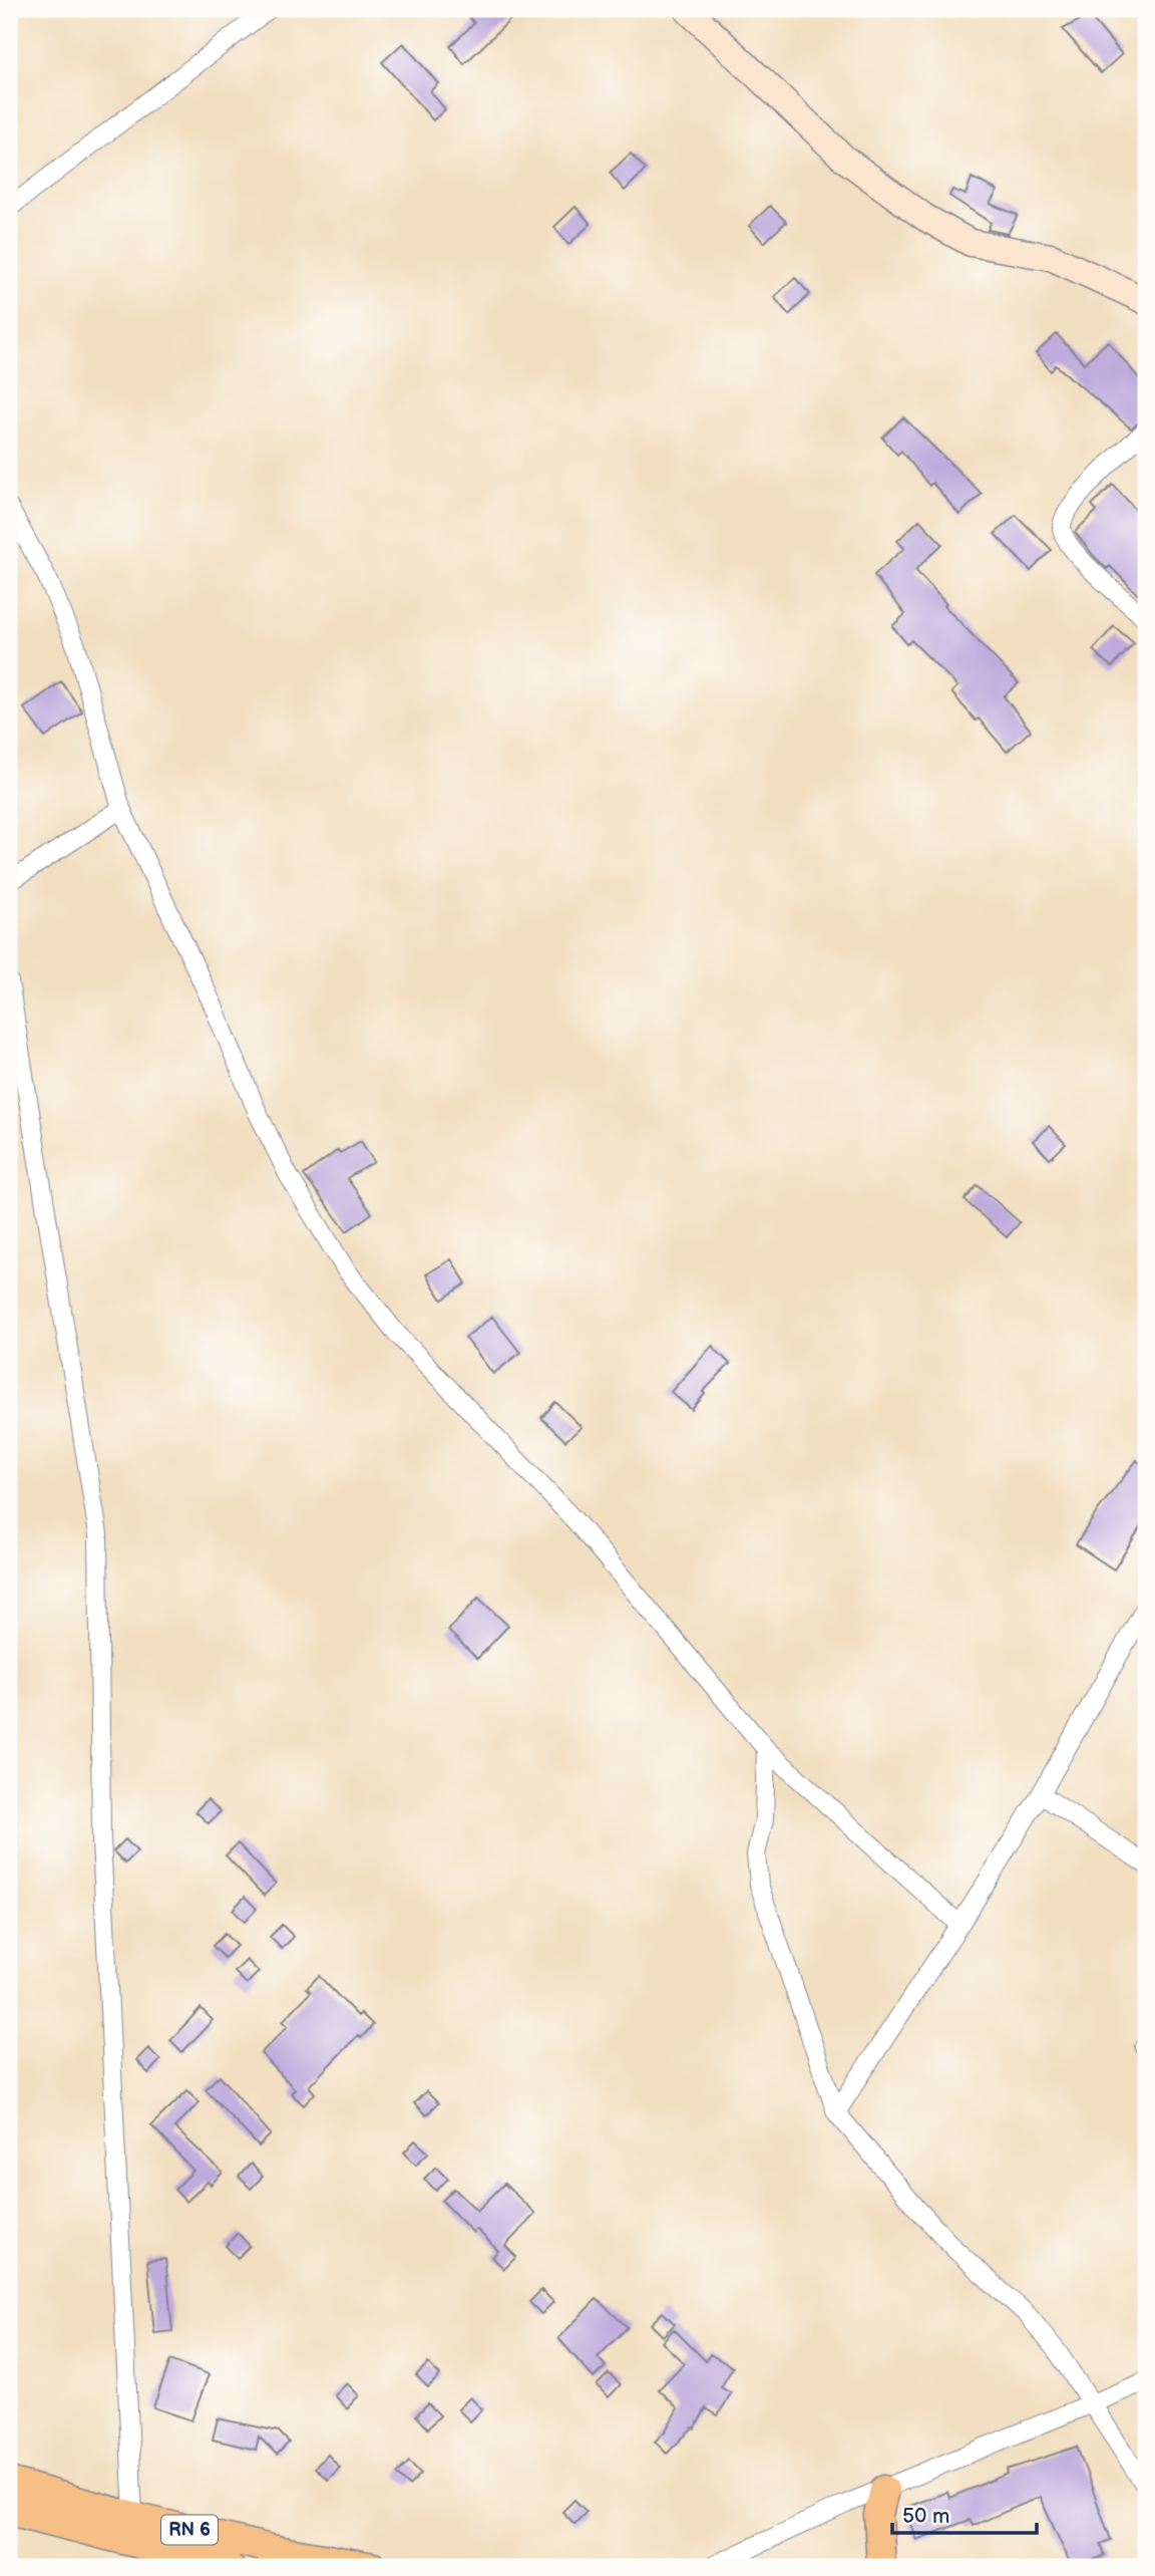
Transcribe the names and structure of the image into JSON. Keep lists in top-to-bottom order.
{
  "streets": {
    "main road": ["RN 6"]
  },
  "scale_bar": "50 m"
}
